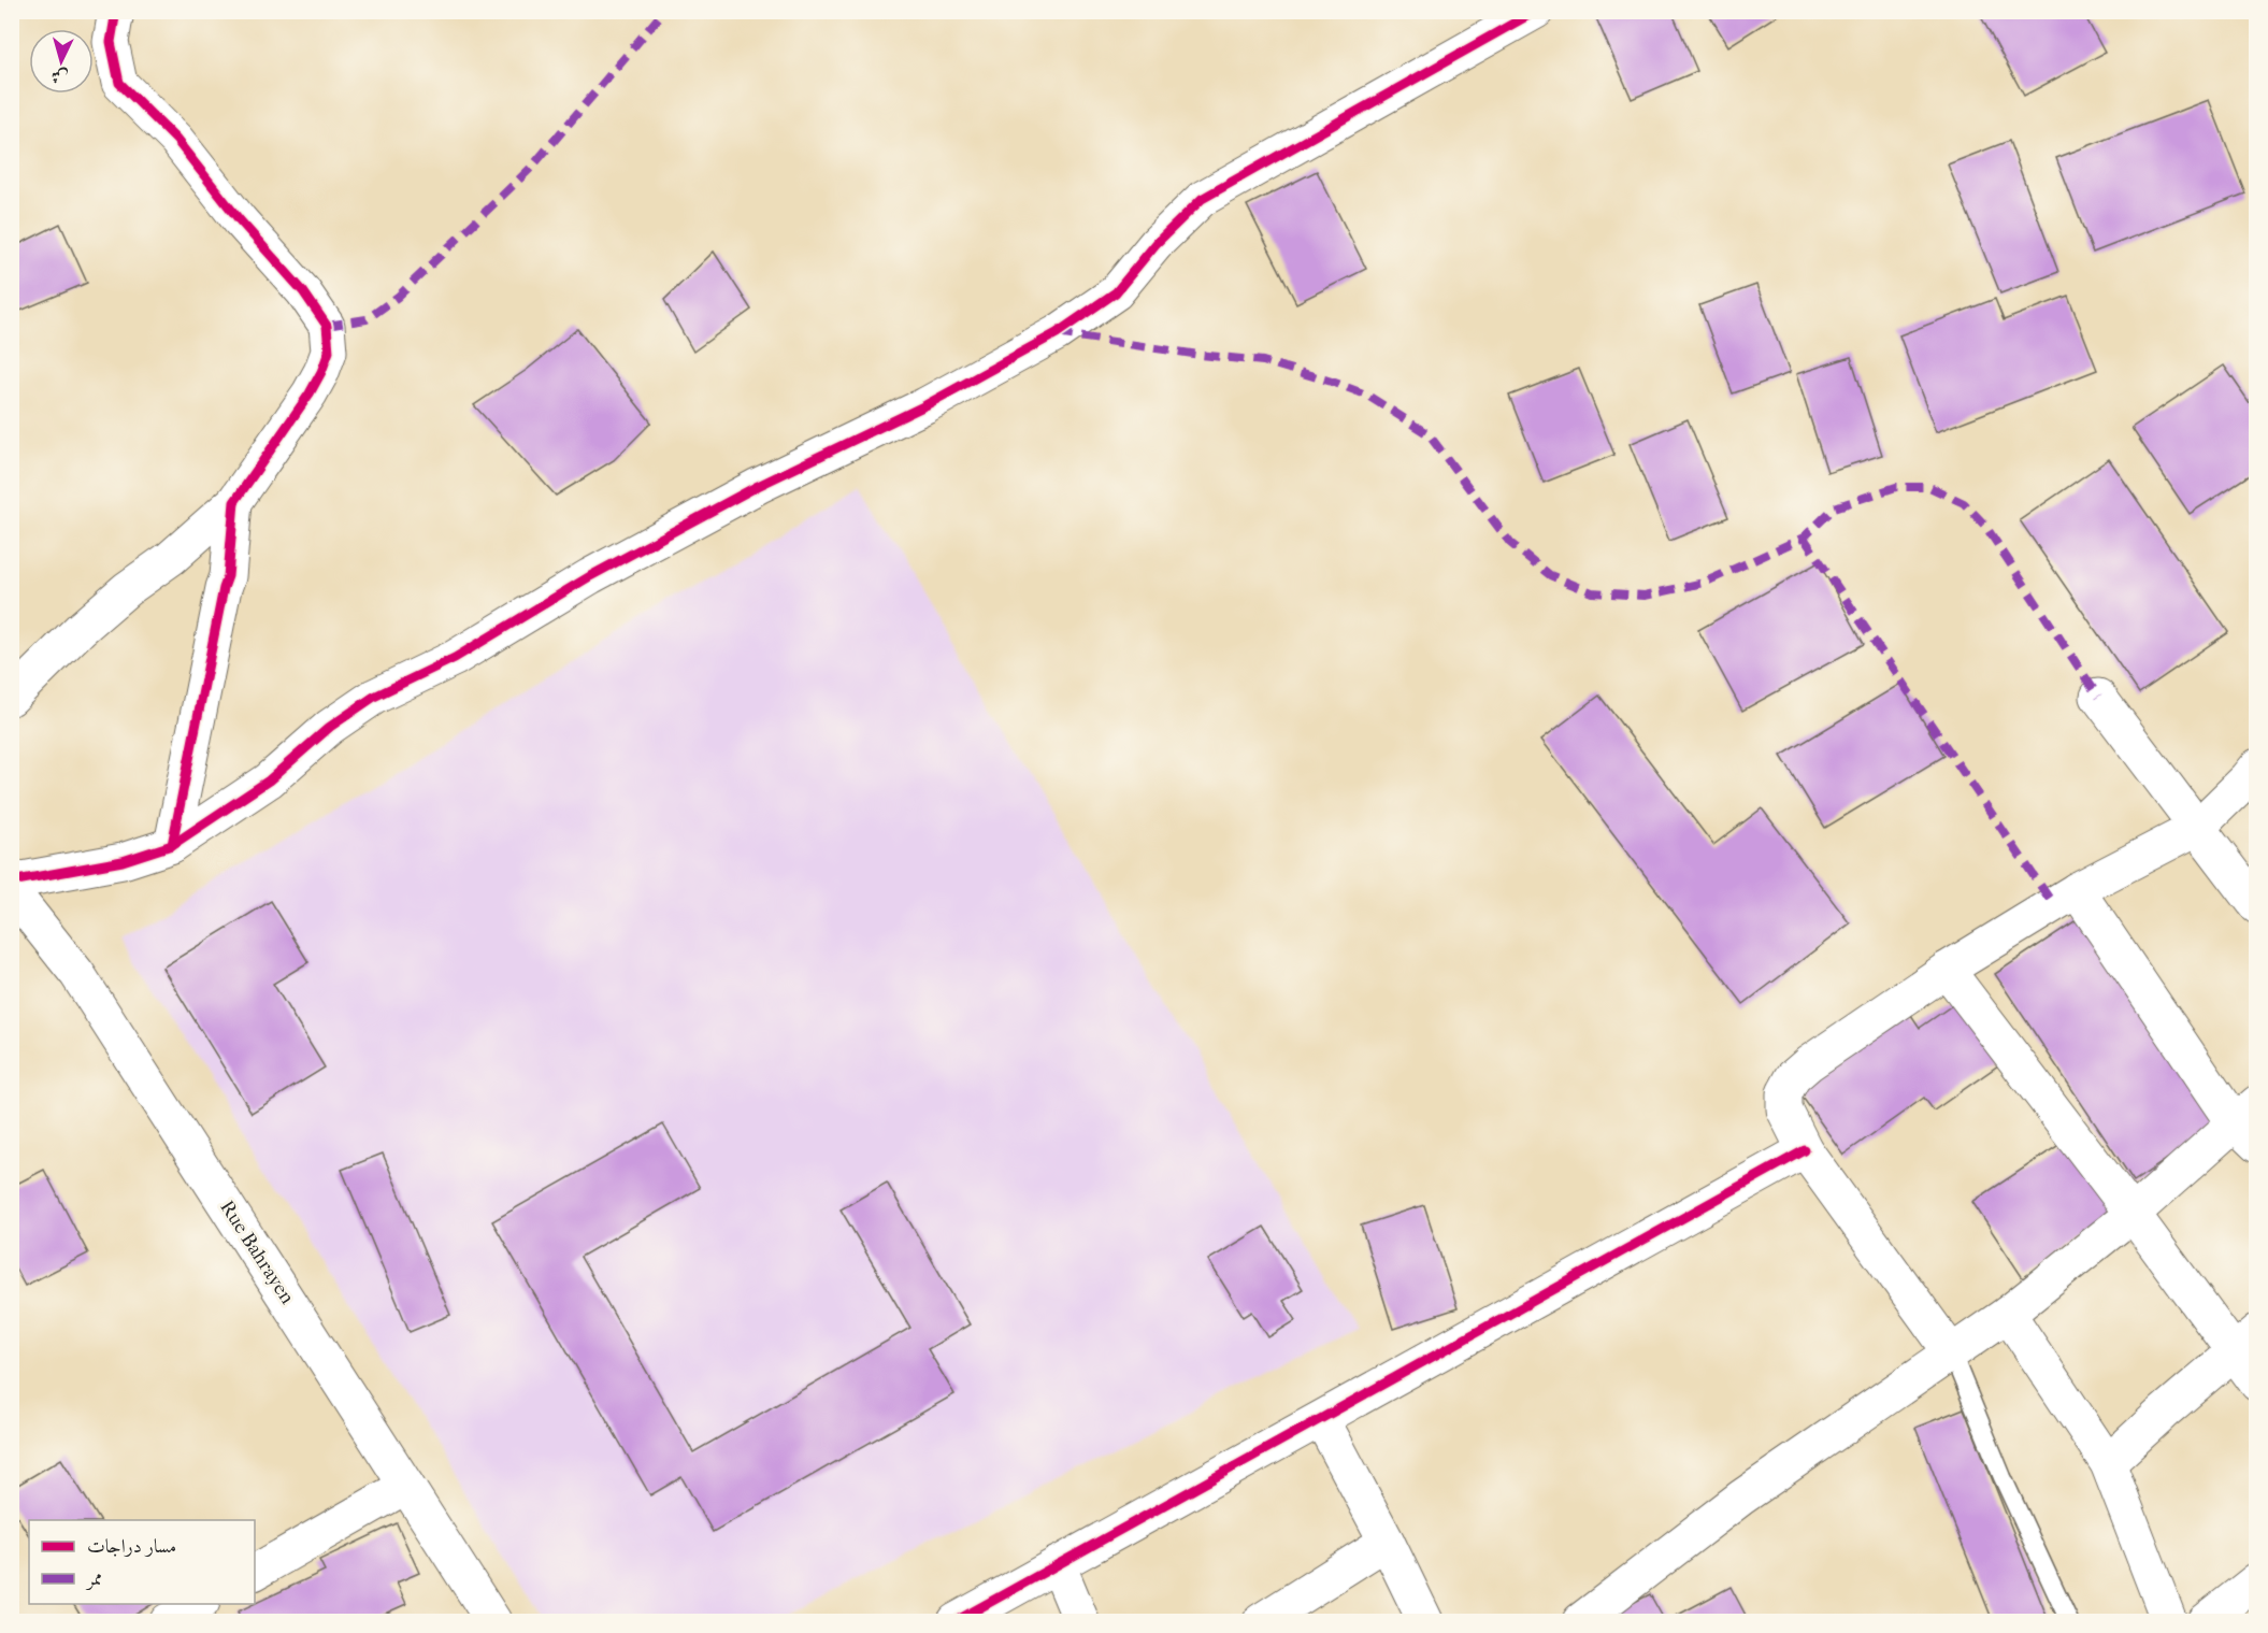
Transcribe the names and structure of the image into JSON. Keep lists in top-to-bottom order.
{
  "streets": {
    "street": ["Rue Bahrayen"]
  },
  "legend": ["مسار دراجات", "ممر"],
  "north": "bottom"
}
